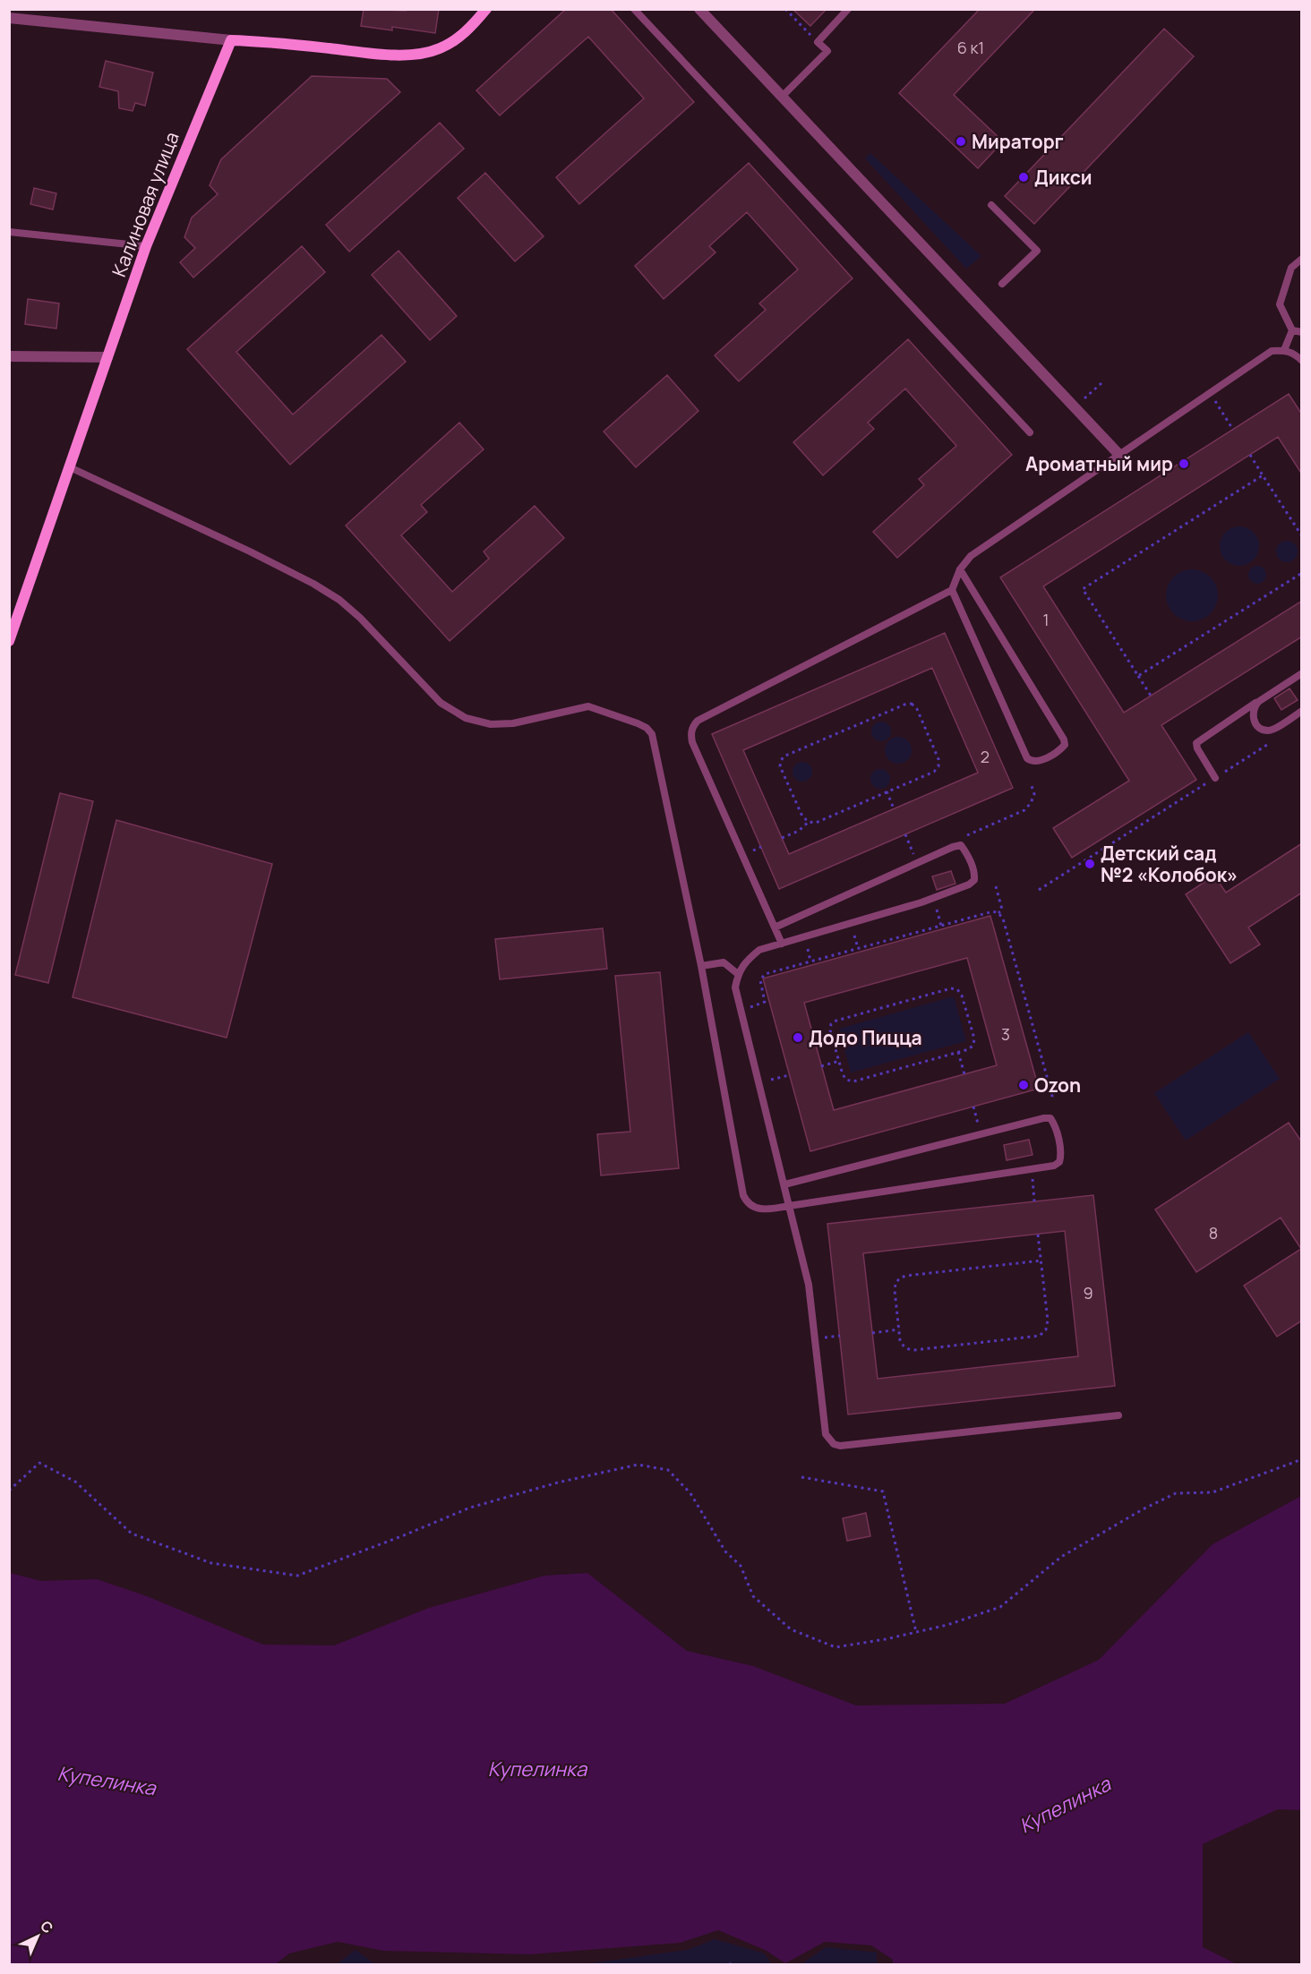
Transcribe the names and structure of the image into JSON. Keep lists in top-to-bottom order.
{
  "streets": {
    "street": ["Калиновая улица"]
  },
  "water": ["Купелинка"],
  "places": [
    "Мираторг",
    "Дикси",
    "Ароматный мир",
    "Детский сад №2 «Колобок»",
    "Додо Пицца",
    "Ozon"
  ],
  "house_numbers": [
    "6 к1",
    "1",
    "2",
    "3",
    "8",
    "9"
  ],
  "north": "top right"
}
